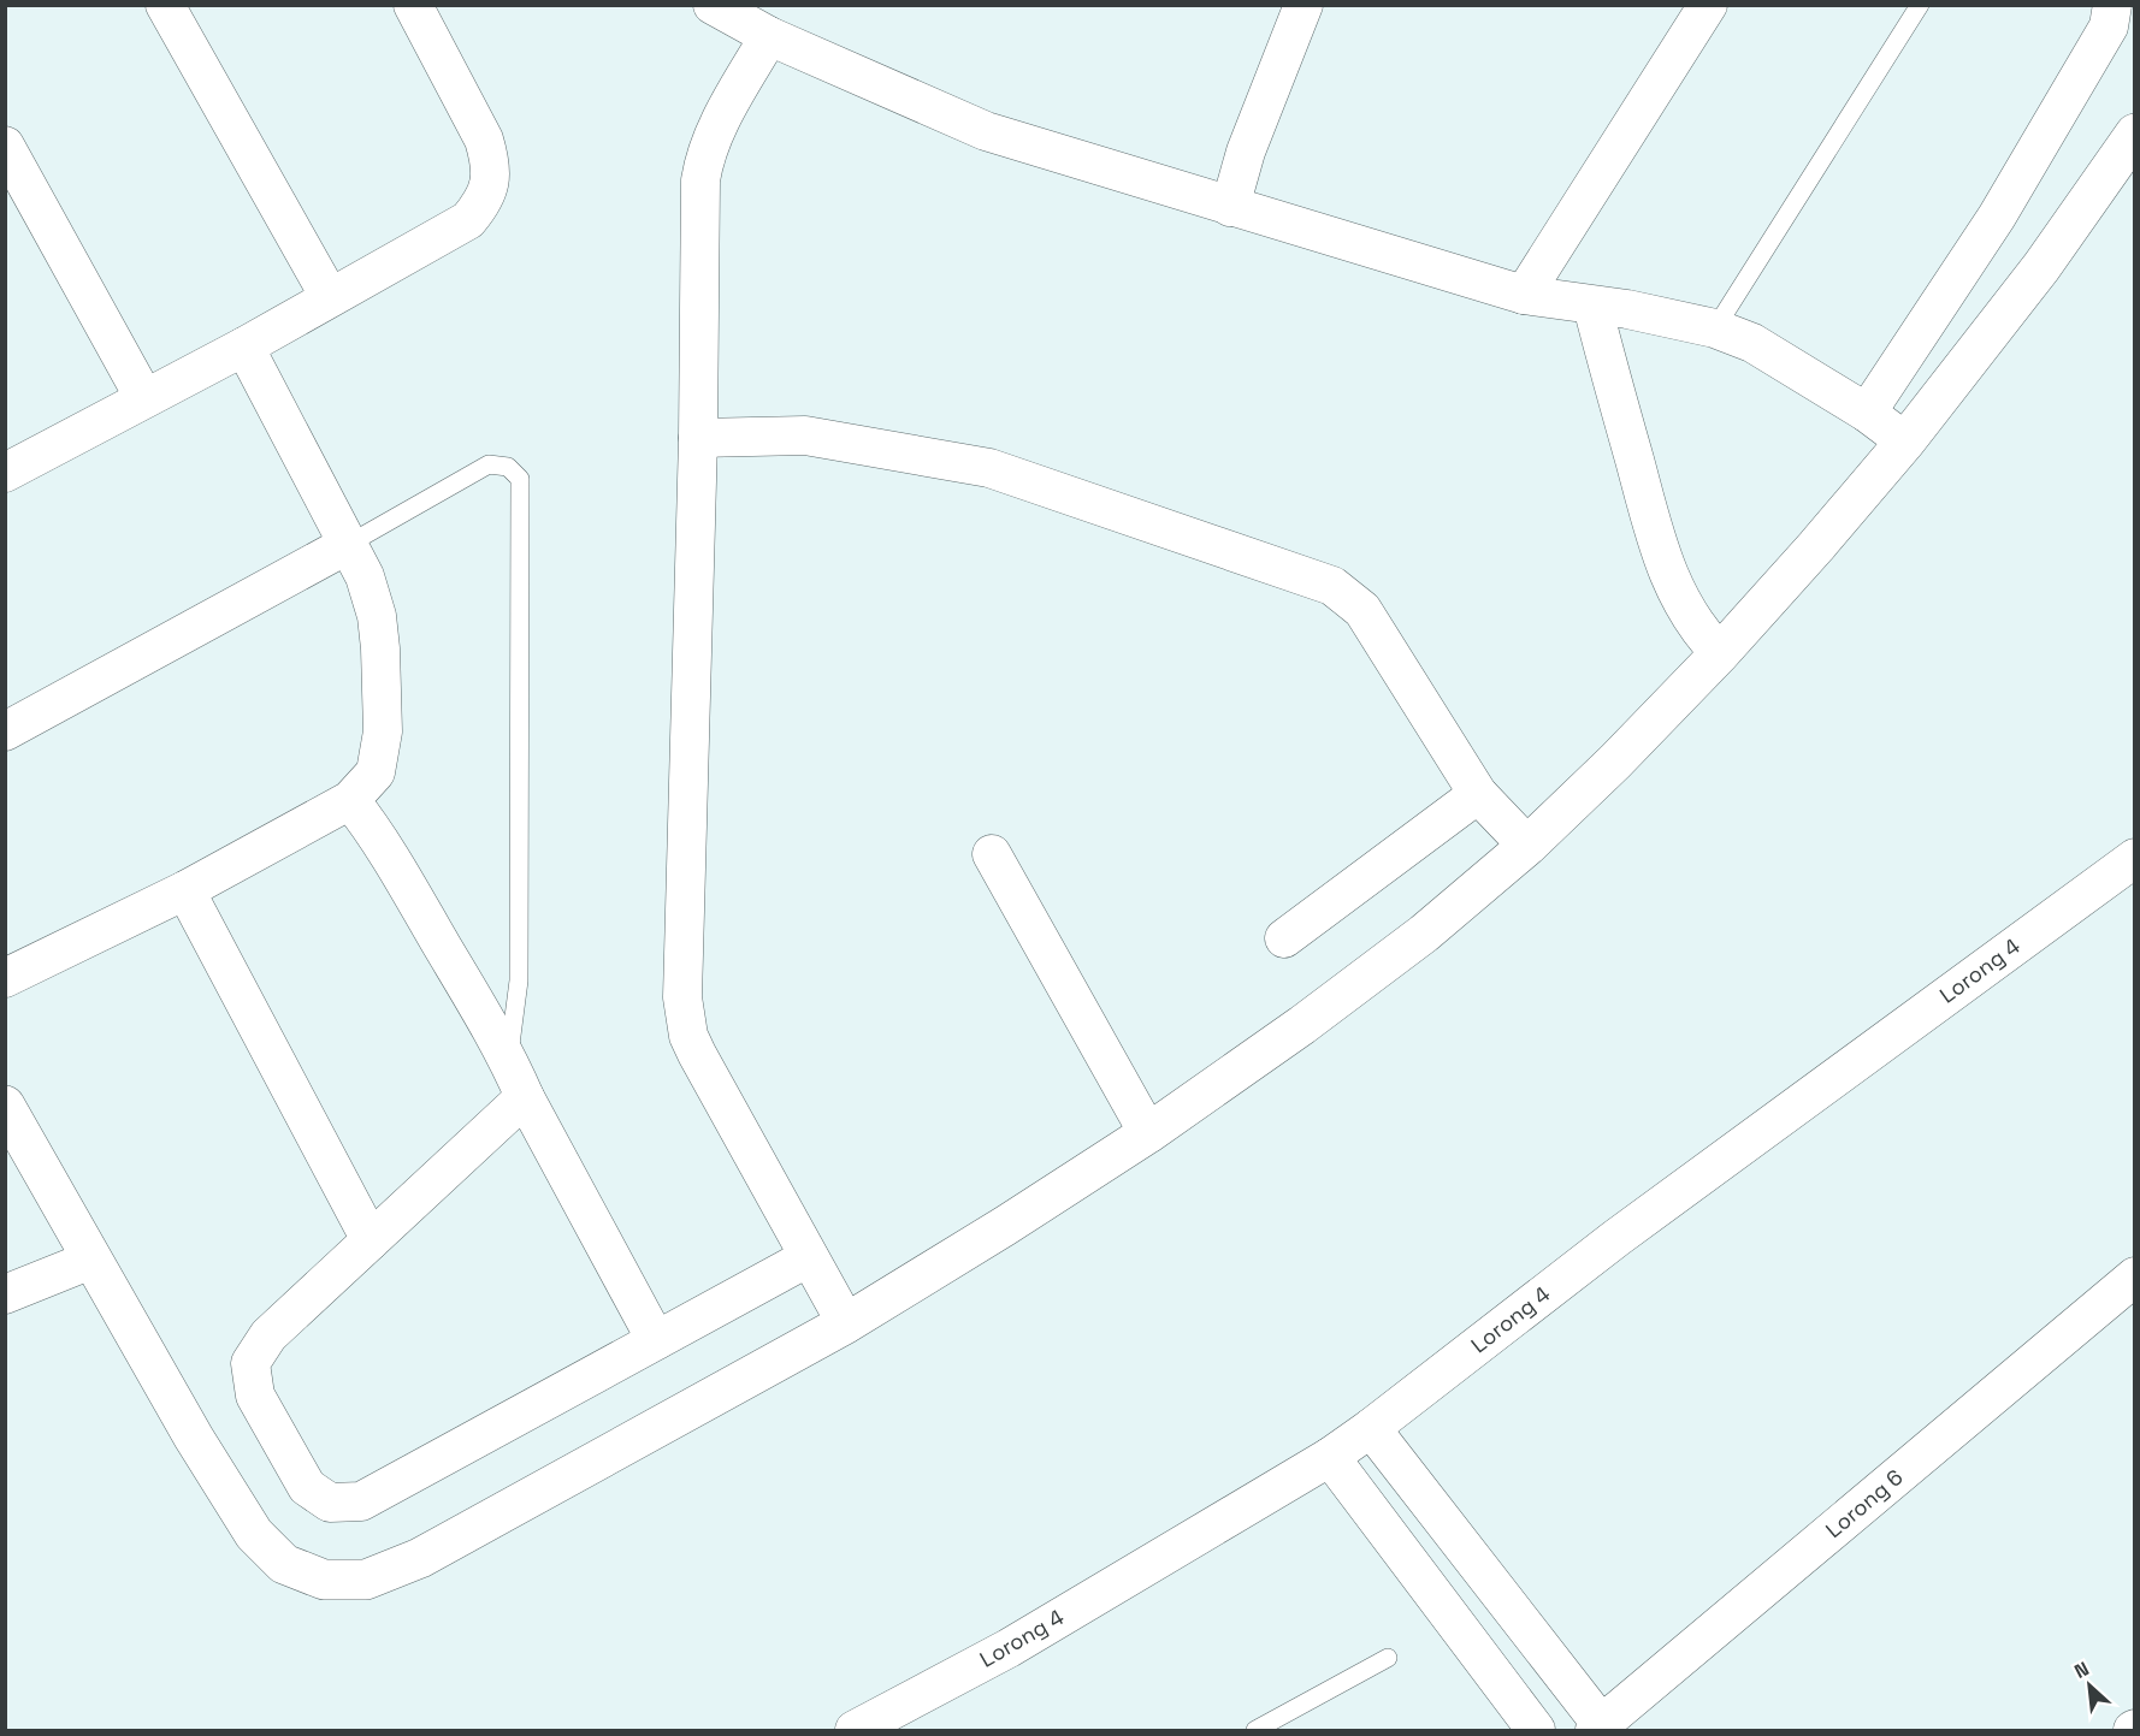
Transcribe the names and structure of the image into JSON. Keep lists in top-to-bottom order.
{
  "streets": {
    "street": ["Lorong 4", "Lorong 6"]
  },
  "north": "top left"
}
